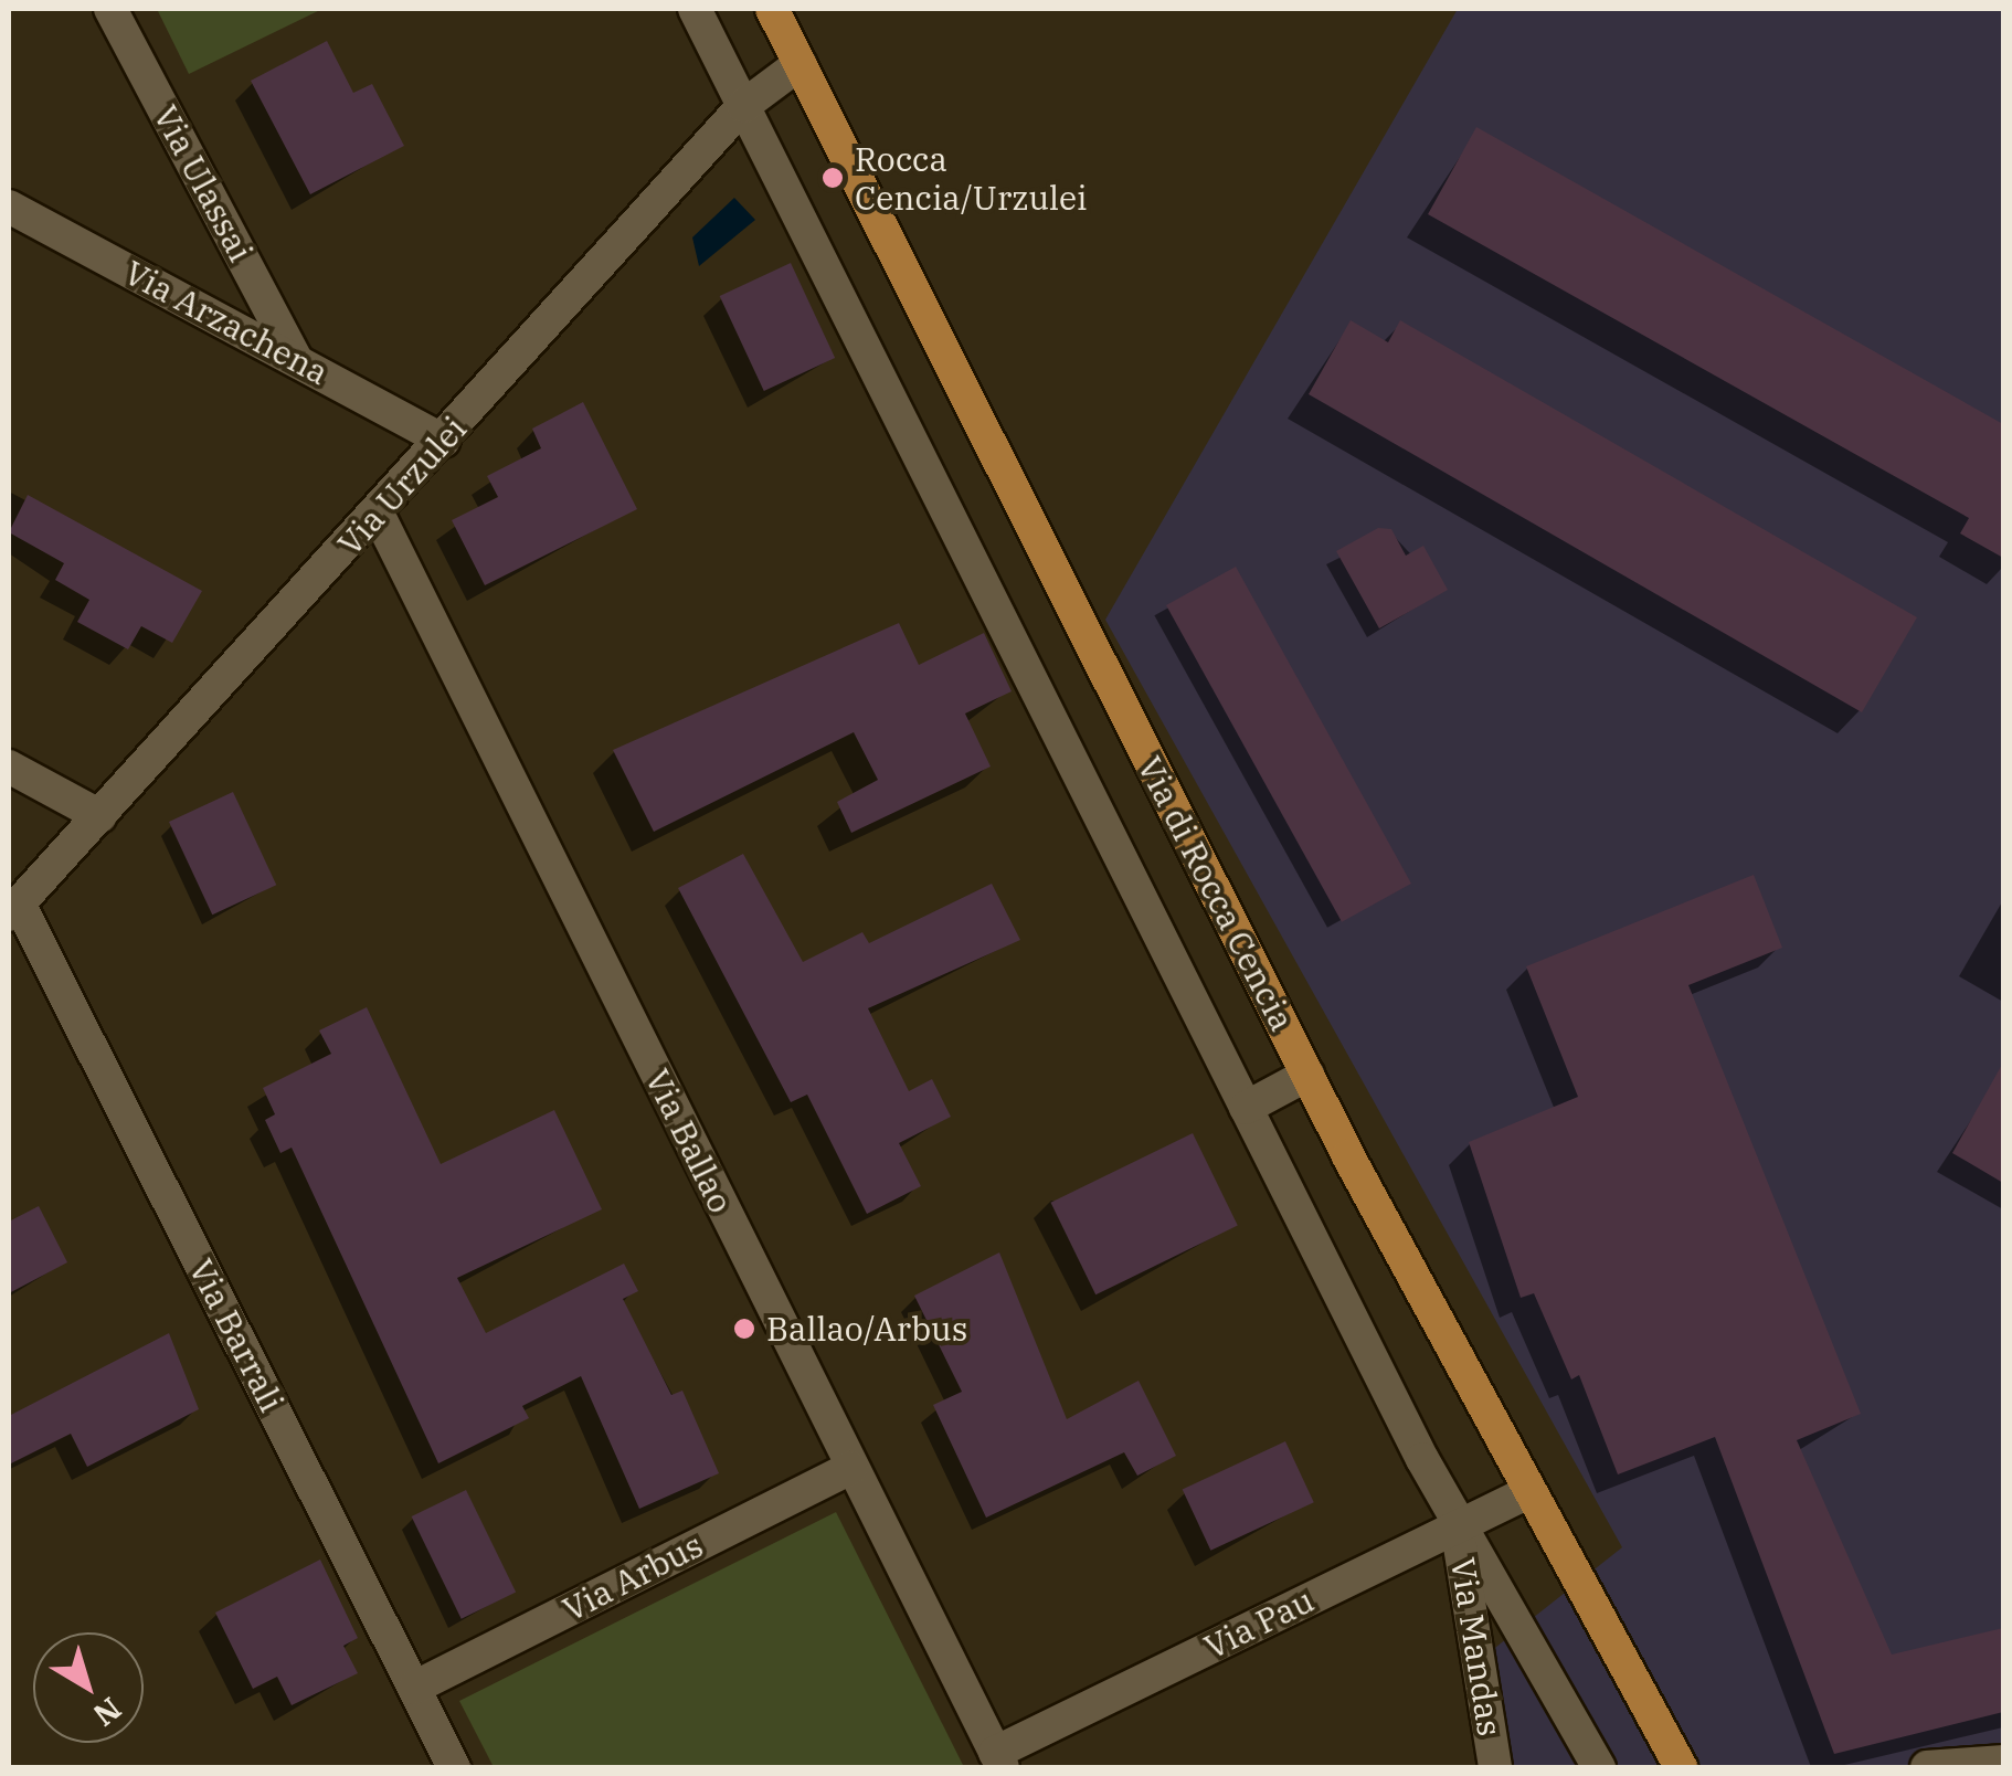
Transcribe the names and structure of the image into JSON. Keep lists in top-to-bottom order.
{
  "streets": {
    "main road": ["Via di Rocca Cencia"],
    "street": [
      "Via Ulassai",
      "Via Arzachena",
      "Via Urzulei",
      "Via Ballao",
      "Via Barrali",
      "Via Arbus",
      "Via Pau",
      "Via Mandas"
    ]
  },
  "crossings": [
    ["Via Ulassai", "Via Arzachena"],
    ["Via Arzachena", "Via Urzulei"],
    ["Via Urzulei", "Via di Rocca Cencia"],
    ["Via Urzulei", "Via Ballao"],
    ["Via Urzulei", "Via Barrali"],
    ["Via di Rocca Cencia", "Via Pau"],
    ["Via Ballao", "Via Arbus"],
    ["Via Ballao", "Via Pau"],
    ["Via Barrali", "Via Arbus"],
    ["Via Pau", "Via Mandas"]
  ],
  "places": ["Rocca Cencia/Urzulei", "Ballao/Arbus"],
  "north": "bottom right"
}
